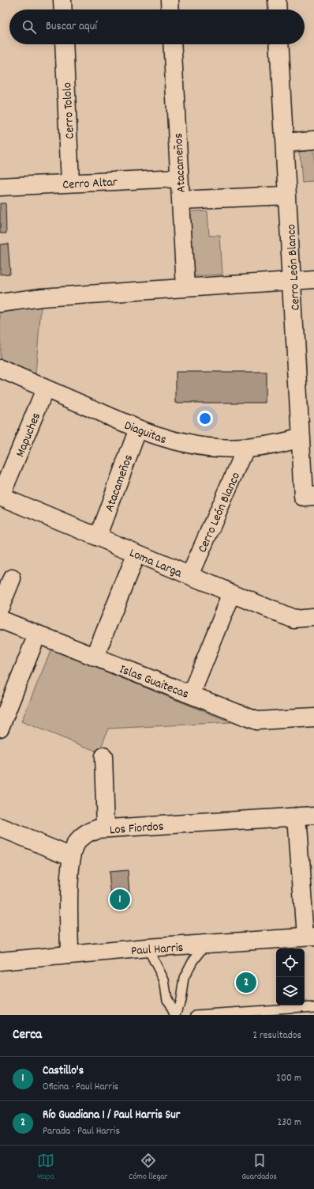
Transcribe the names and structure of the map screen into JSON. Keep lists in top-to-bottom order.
{
  "streets": {
    "street": [
      "Cerro Tololo",
      "Atacameños",
      "Cerro Altar",
      "Cerro León Blanco",
      "Diaguitas",
      "Mapuches",
      "Loma Larga",
      "Islas Guaitecas",
      "Los Fiordos",
      "Paul Harris"
    ]
  },
  "crossings": [
    ["Cerro Tololo", "Cerro Altar"],
    ["Atacameños", "Cerro Altar"],
    ["Atacameños", "Diaguitas"],
    ["Atacameños", "Loma Larga"],
    ["Cerro León Blanco", "Diaguitas"],
    ["Cerro León Blanco", "Loma Larga"],
    ["Diaguitas", "Mapuches"],
    ["Mapuches", "Loma Larga"],
    ["Los Fiordos", "Paul Harris"]
  ],
  "page": {
    "search": "Buscar aquí",
    "pins": ["1", "2"],
    "heading": ["Cerca", "2 resultados"],
    "list": [
      {
        "mark": "1",
        "name": "Castillo's",
        "note": "Oficina · Paul Harris",
        "value": "200 m"
      },
      {
        "mark": "2",
        "name": "Río Guadiana 1 / Paul Harris Sur",
        "note": "Parada · Paul Harris",
        "value": "230 m"
      }
    ],
    "nav": ["Mapa", "Cómo llegar", "Guardados"]
  }
}
